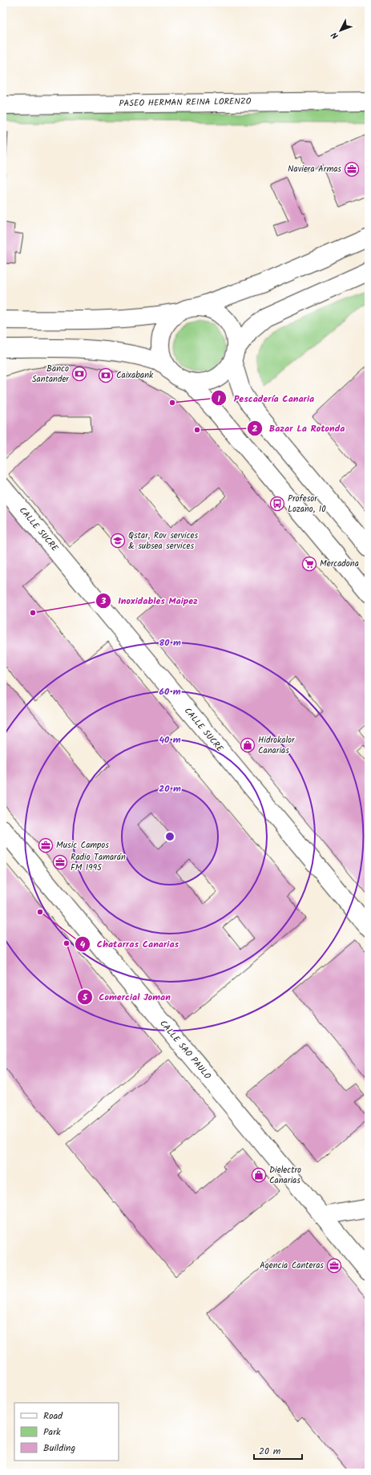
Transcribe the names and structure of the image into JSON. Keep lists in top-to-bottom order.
{
  "streets": {
    "street": ["PASEO HERMAN REINA LORENZO", "CALLE SUCRE", "CALLE SAO PAULO"]
  },
  "places": {
    "office": [
      "Naviera Armas",
      "Music Campos",
      "Radio Tamarán FM 1995",
      "Agencia Canteras"
    ],
    "bank": ["Banco Santander", "Caixabank"],
    "other": [
      "Pescadería Canaria",
      "Bazar La Rotonda",
      "Inoxidables Maipez",
      "Chatarras Canarias",
      "Comercial Joman"
    ],
    "bus stop": ["Profesor Lozano, 10"],
    "school or university": ["Qstar, Rov services & subsea services"],
    "supermarket": ["Mercadona"],
    "shop": ["Hidrokalor Canarias", "Dielectro Canarias"]
  },
  "legend": ["Road", "Park", "Building"],
  "scale_bar": "20 m",
  "north": "bottom left",
  "rings": [
    "80 m",
    "60 m",
    "40 m",
    "20 m"
  ]
}
